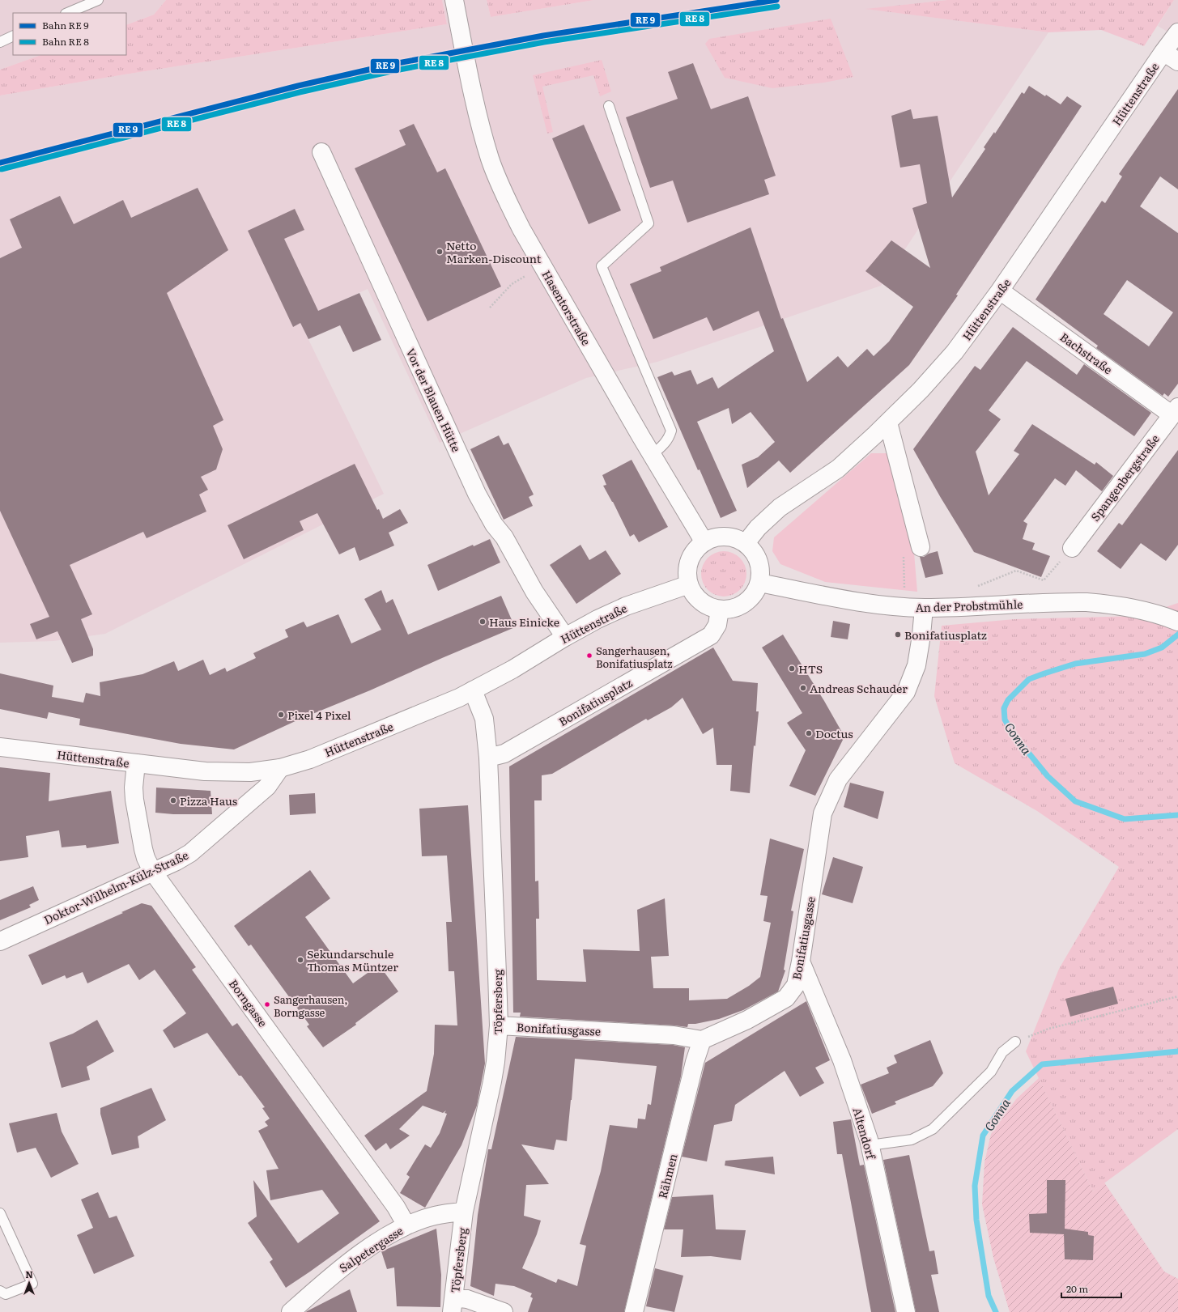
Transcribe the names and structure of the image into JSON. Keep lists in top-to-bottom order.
{
  "streets": {
    "street": [
      "Hüttenstraße",
      "Hasentorstraße",
      "Bachstraße",
      "Vor der Blauen Hütte",
      "Spangenbergstraße",
      "An der Probstmühle",
      "Bonifatiusplatz",
      "Doktor-Wilhelm-Külz-Straße",
      "Bonifatiusgasse",
      "Töpfersberg",
      "Borngasse",
      "Altendorf",
      "Rähmen",
      "Salpetergasse"
    ]
  },
  "crossings": [
    ["Hüttenstraße", "Hasentorstraße"],
    ["Hüttenstraße", "Bachstraße"],
    ["Hüttenstraße", "Vor der Blauen Hütte"],
    ["Hüttenstraße", "An der Probstmühle"],
    ["Hüttenstraße", "Bonifatiusplatz"],
    ["Hüttenstraße", "Doktor-Wilhelm-Külz-Straße"],
    ["Hüttenstraße", "Töpfersberg"],
    ["Hüttenstraße", "Borngasse"],
    ["Hasentorstraße", "An der Probstmühle"],
    ["Hasentorstraße", "Bonifatiusplatz"],
    ["Bachstraße", "Spangenbergstraße"],
    ["An der Probstmühle", "Bonifatiusplatz"],
    ["An der Probstmühle", "Bonifatiusgasse"],
    ["Bonifatiusplatz", "Töpfersberg"],
    ["Doktor-Wilhelm-Külz-Straße", "Borngasse"],
    ["Bonifatiusgasse", "Töpfersberg"],
    ["Bonifatiusgasse", "Altendorf"],
    ["Bonifatiusgasse", "Rähmen"],
    ["Töpfersberg", "Salpetergasse"],
    ["Borngasse", "Salpetergasse"]
  ],
  "water": ["Gonna"],
  "places": [
    "Netto Marken-Discount",
    "Haus Einicke",
    "Bonifatiusplatz",
    "Sangerhausen, Bonifatiusplatz",
    "HTS",
    "Andreas Schauder",
    "Pixel 4 Pixel",
    "Doctus",
    "Pizza Haus",
    "Sekundarschule Thomas Müntzer",
    "Sangerhausen, Borngasse"
  ],
  "legend": ["Bahn RE 9", "Bahn RE 8"],
  "scale_bar": "20 m",
  "north": "top"
}
